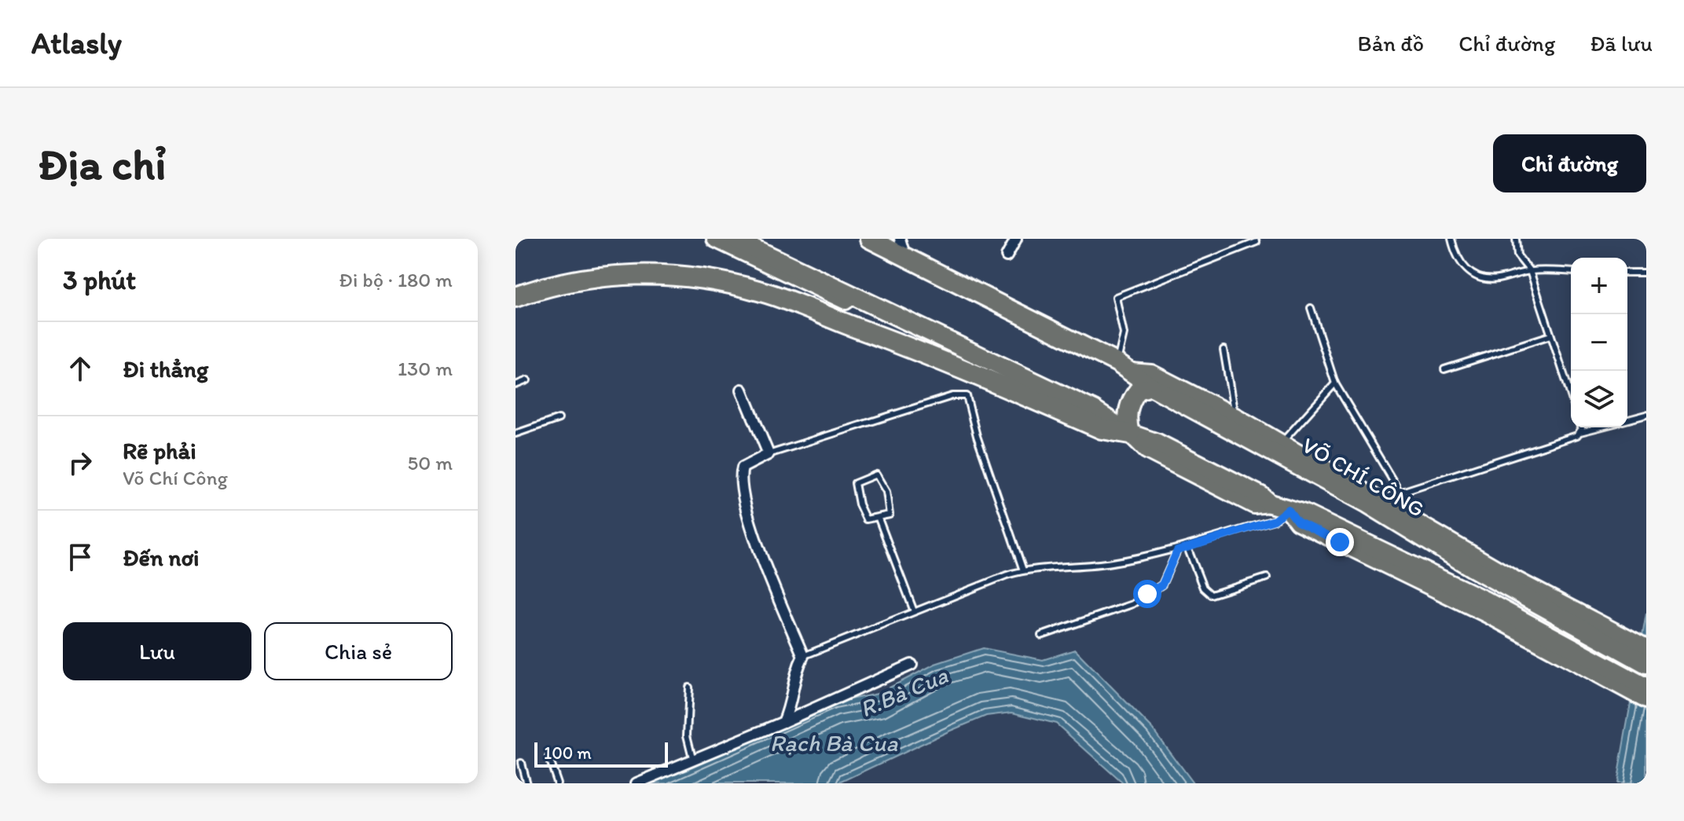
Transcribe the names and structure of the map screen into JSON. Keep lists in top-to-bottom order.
{
  "streets": {
    "highway": ["VÕ CHÍ CÔNG"]
  },
  "water": ["R.Bà Cua", "Rạch Bà Cua"],
  "scale_bar": "100 m",
  "page": {
    "header": "Atlasly",
    "nav": ["Bản đồ", "Chỉ đường", "Đã lưu"],
    "buttons": [
      "Chỉ đường",
      ["Lưu", "Chia sẻ"]
    ],
    "title": "Địa chỉ",
    "heading": ["3 phút", "Đi bộ · 180 m"],
    "map_buttons": ["+", "−"],
    "list": [
      ["Đi thẳng", "130 m"],
      ["Rẽ phải", "Võ Chí Công", "50 m"],
      "Đến nơi"
    ],
    "scale": "100 m"
  }
}
